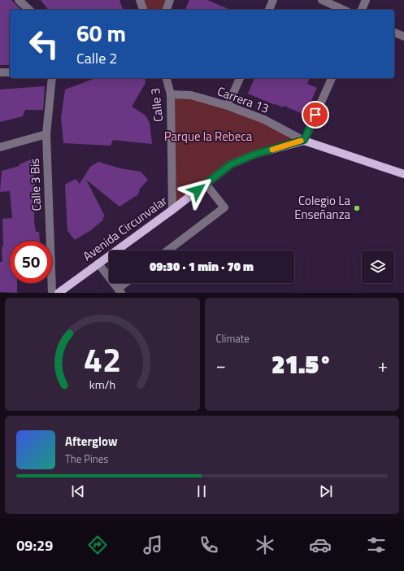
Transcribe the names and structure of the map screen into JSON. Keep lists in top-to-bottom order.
{
  "streets": {
    "main road": ["Avenida Circunvalar"],
    "street": ["Carrera 13", "Calle 3", "Calle 3 Bis"]
  },
  "crossings": [
    ["Carrera 13", "Calle 3"],
    ["Carrera 13", "Avenida Circunvalar"],
    ["Calle 3", "Avenida Circunvalar"]
  ],
  "parks": ["Parque la Rebeca"],
  "places": ["Colegio La Enseñanza"],
  "page": {
    "turn": ["60 m", "Calle 2"],
    "limit": "50",
    "trip": "09:30 · 1 min · 70 m",
    "tile": "Climate",
    "heat": ["−", "21.5°", "+"],
    "song": ["Afterglow", "The Pines"],
    "tabs": "09:29",
    "gauge": ["42", "km/h"]
  }
}
